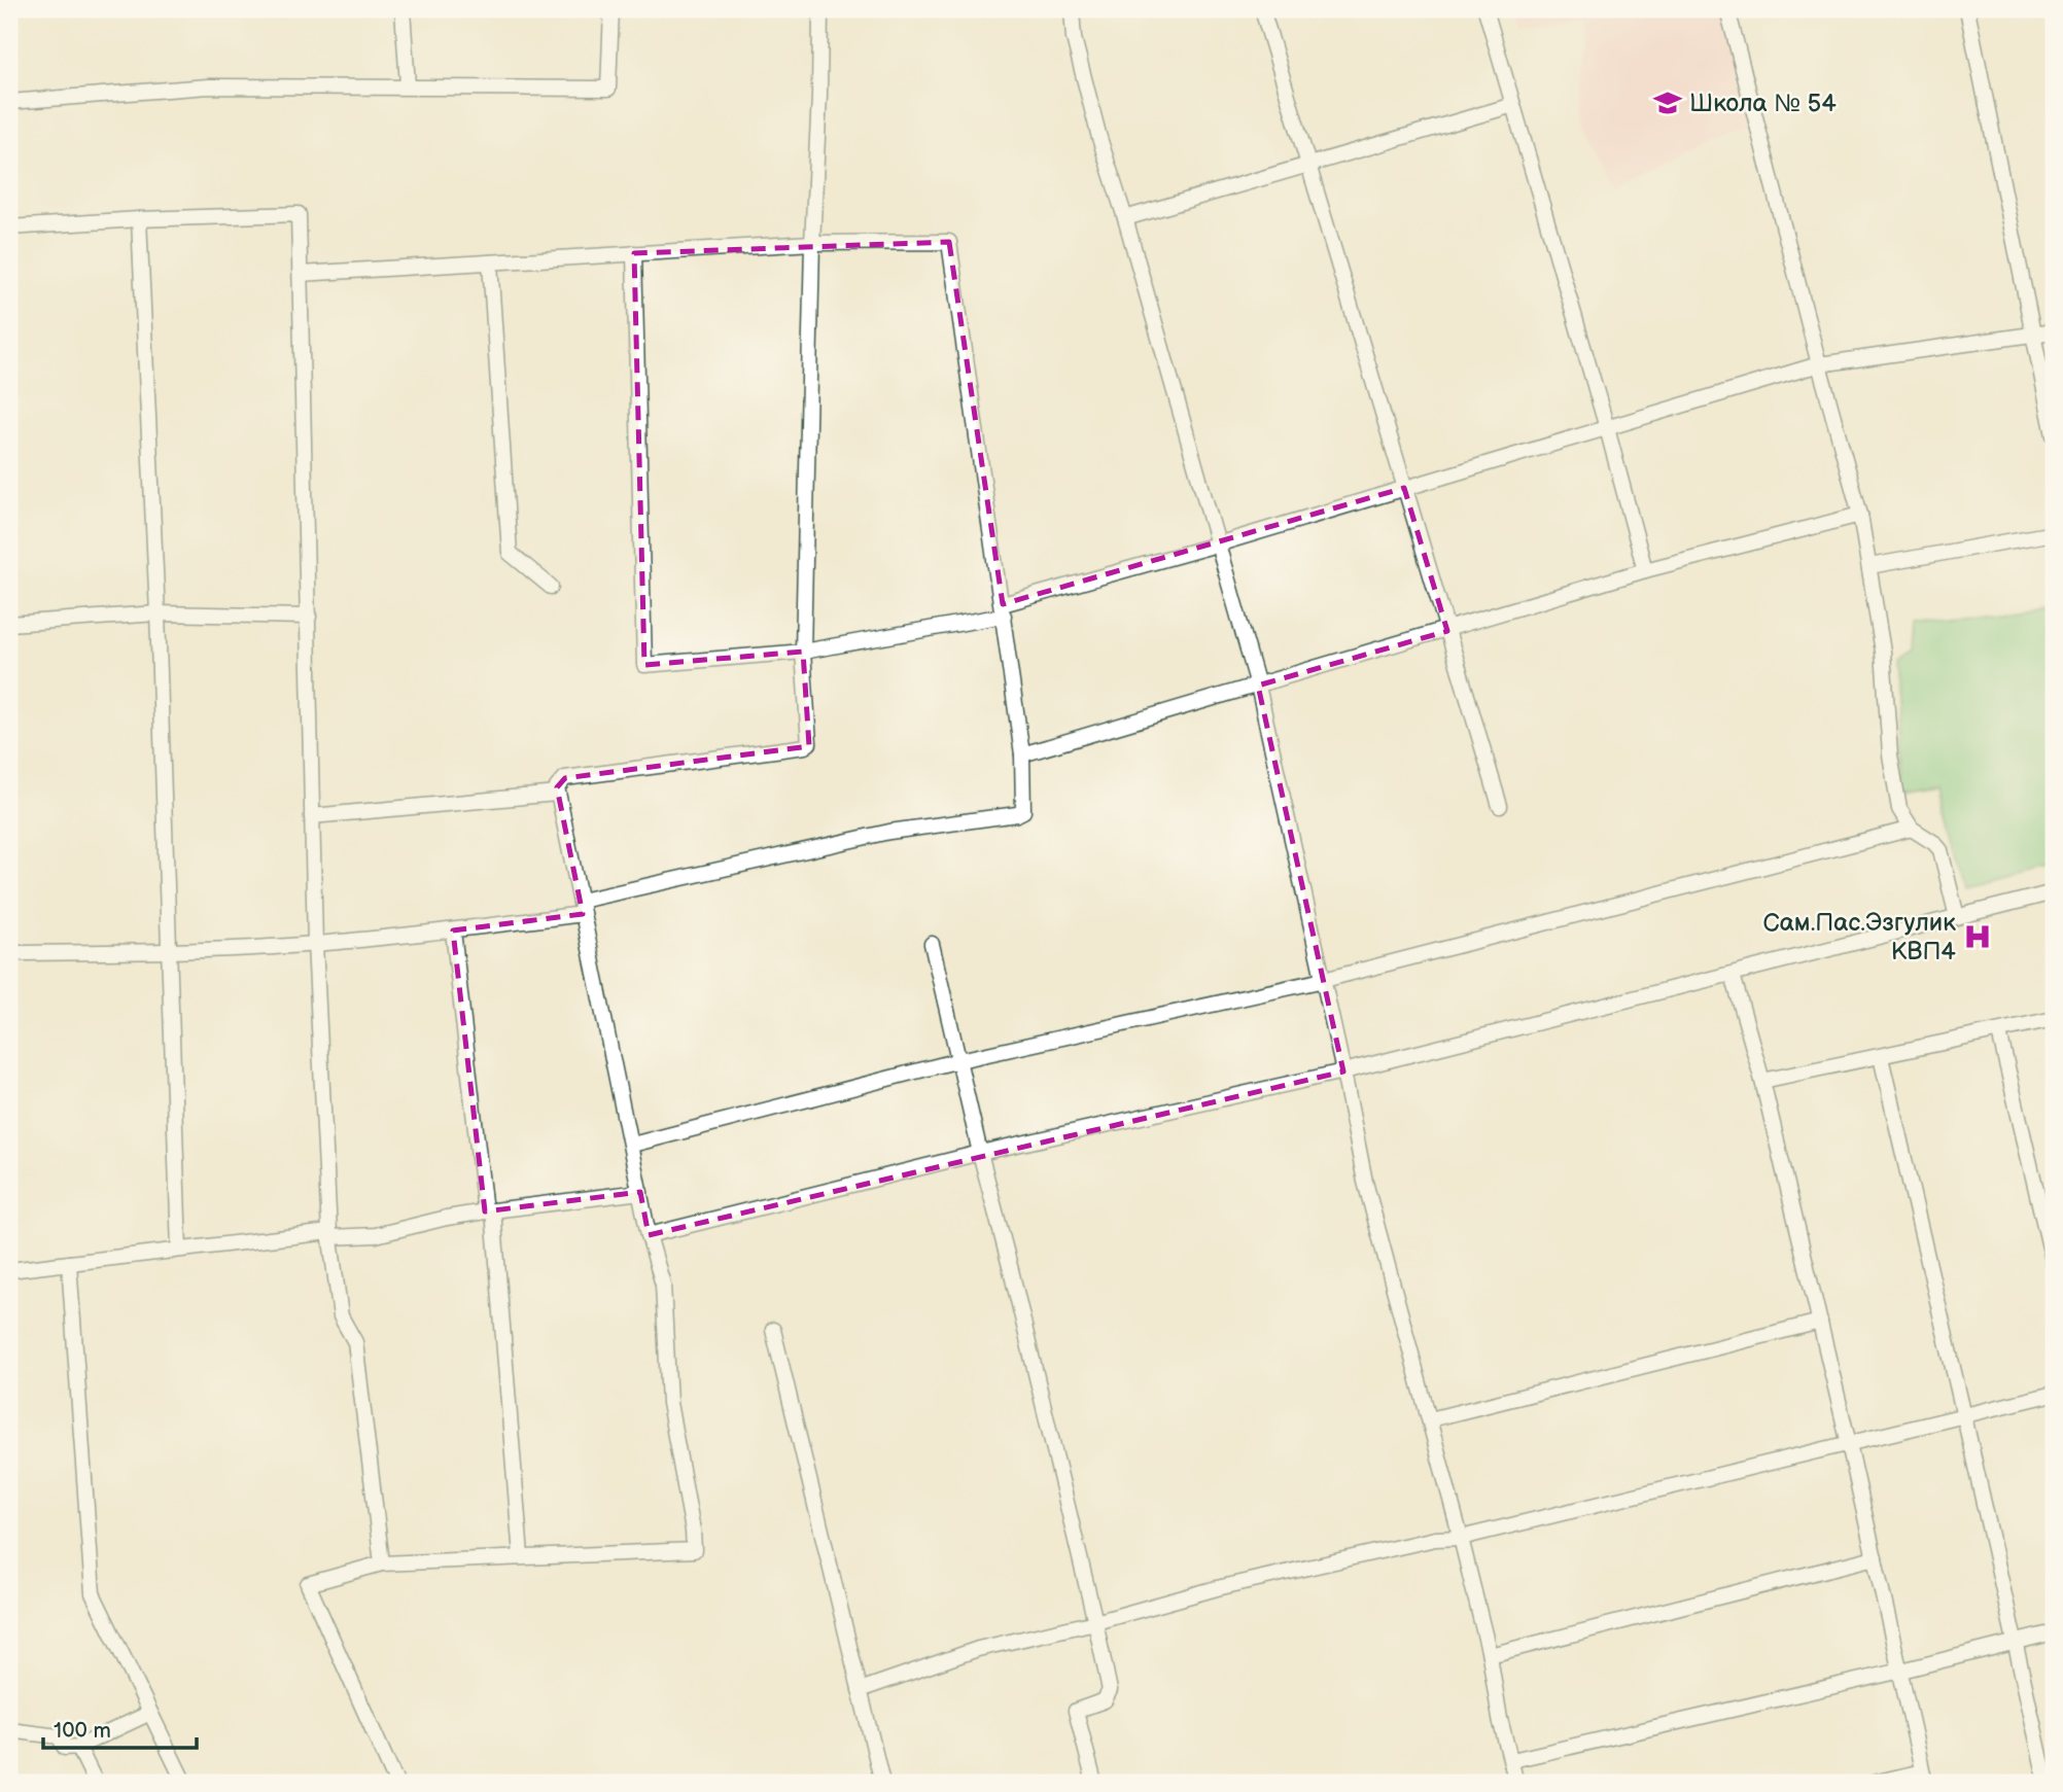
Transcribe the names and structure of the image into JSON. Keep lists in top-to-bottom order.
{
  "places": {
    "school or university": ["Школа № 54"],
    "hospital": ["Сам.Пас.Эзгулик КВП4"]
  },
  "scale_bar": "100 m"
}
